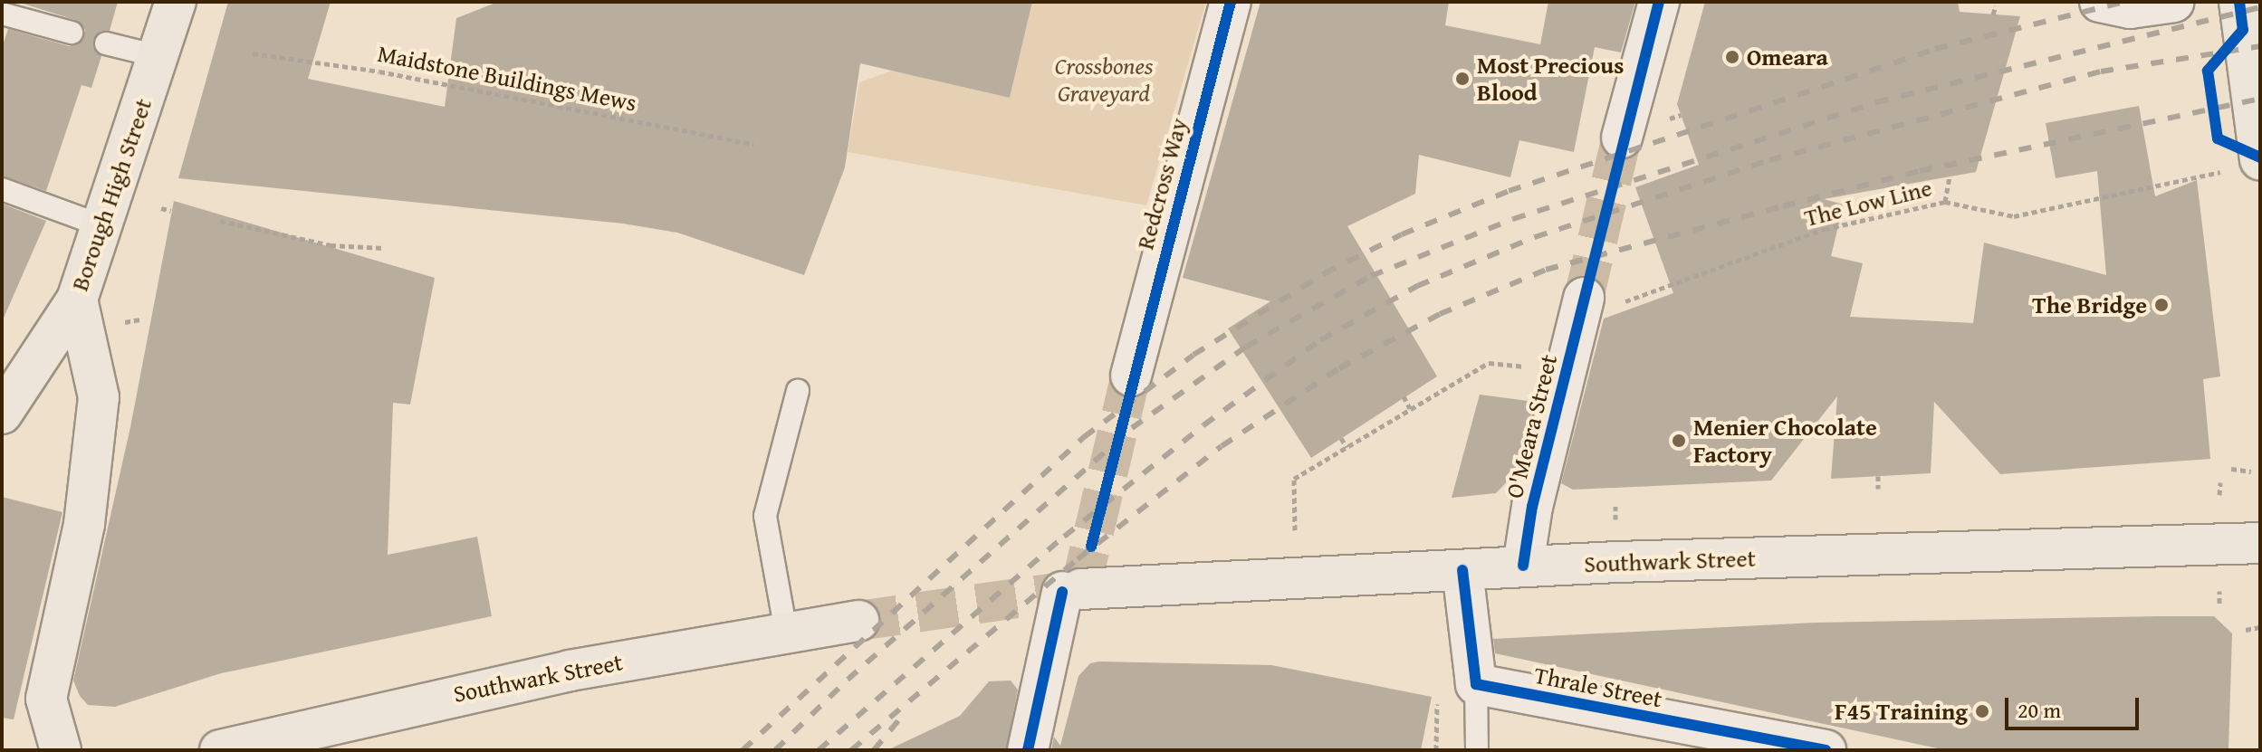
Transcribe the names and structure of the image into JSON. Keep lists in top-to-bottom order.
{
  "streets": {
    "main road": ["Borough High Street", "Southwark Street"],
    "street": ["Redcross Way", "O'Meara Street", "Thrale Street"],
    "path": ["Maidstone Buildings Mews", "The Low Line"]
  },
  "crossings": [
    ["The Low Line", "O'Meara Street"],
    ["O'Meara Street", "Southwark Street"]
  ],
  "parks": ["Crossbones Graveyard"],
  "places": [
    "Omeara",
    "Most Precious Blood",
    "The Bridge",
    "Menier Chocolate Factory",
    "F45 Training"
  ],
  "scale_bar": "20 m"
}
